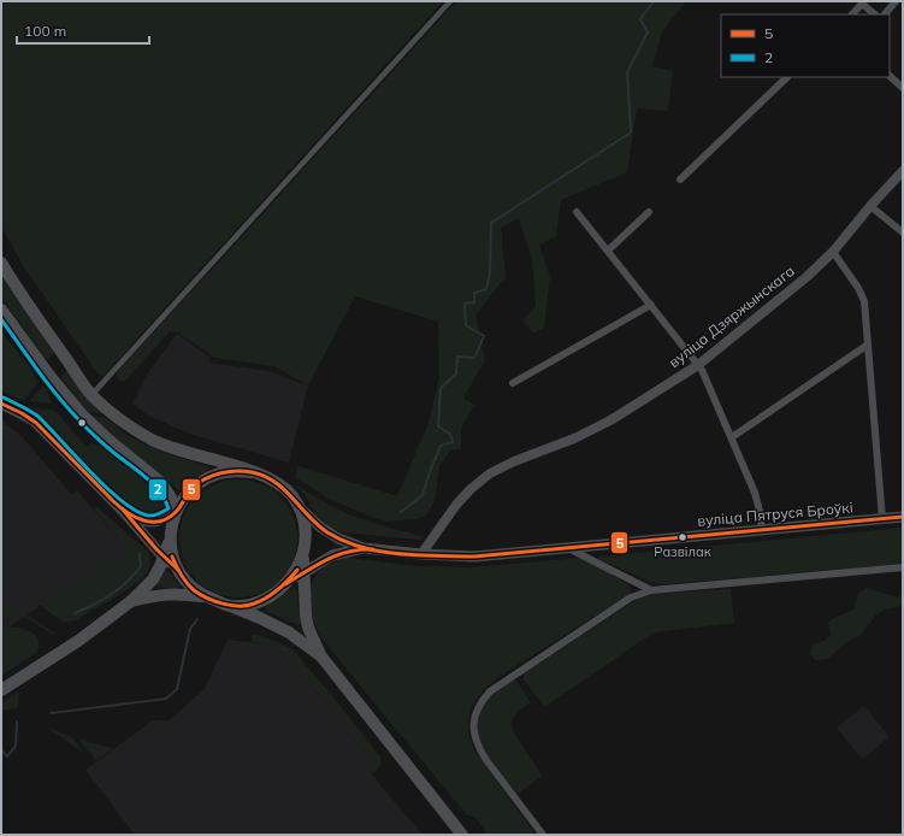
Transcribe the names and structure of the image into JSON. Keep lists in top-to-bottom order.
{
  "streets": {
    "main road": ["вуліца Пятруся Броўкі"],
    "street": ["вуліца Дзяржынскага"]
  },
  "crossings": [
    ["вуліца Дзяржынскага", "вуліца Пятруся Броўкі"]
  ],
  "places": ["Развілак"],
  "lines": ["transit line 2", "transit line 5"],
  "legend": ["5", "2"],
  "scale_bar": "100 m"
}
